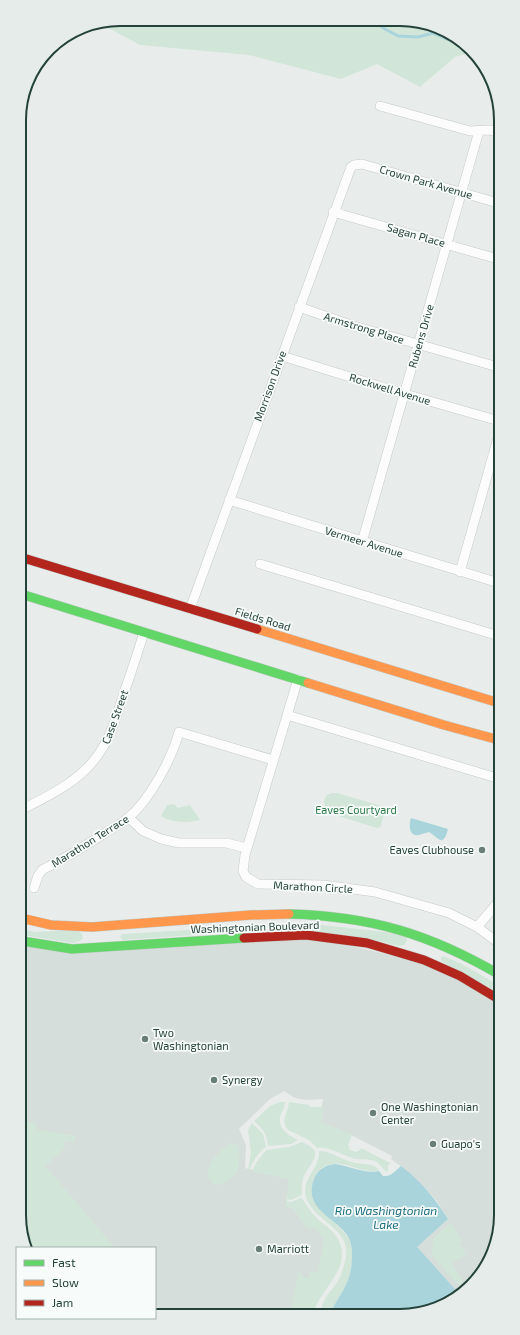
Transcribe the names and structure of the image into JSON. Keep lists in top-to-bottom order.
{
  "streets": {
    "main road": ["Fields Road", "Washingtonian Boulevard"],
    "street": [
      "Crown Park Avenue",
      "Sagan Place",
      "Armstrong Place",
      "Rubens Drive",
      "Morrison Drive",
      "Rockwell Avenue",
      "Vermeer Avenue",
      "Case Street",
      "Marathon Terrace",
      "Marathon Circle"
    ]
  },
  "crossings": [
    ["Crown Park Avenue", "Rubens Drive"],
    ["Crown Park Avenue", "Morrison Drive"],
    ["Sagan Place", "Rubens Drive"],
    ["Sagan Place", "Morrison Drive"],
    ["Armstrong Place", "Rubens Drive"],
    ["Armstrong Place", "Morrison Drive"],
    ["Rubens Drive", "Rockwell Avenue"],
    ["Rubens Drive", "Vermeer Avenue"],
    ["Morrison Drive", "Rockwell Avenue"],
    ["Morrison Drive", "Vermeer Avenue"],
    ["Morrison Drive", "Fields Road"],
    ["Marathon Terrace", "Marathon Circle"]
  ],
  "water": ["Rio Washingtonian Lake"],
  "parks": ["Eaves Courtyard"],
  "places": [
    "Eaves Clubhouse",
    "Two Washingtonian",
    "Synergy",
    "One Washingtonian Center",
    "Guapo's",
    "Marriott"
  ],
  "legend": ["Fast", "Slow", "Jam"]
}
